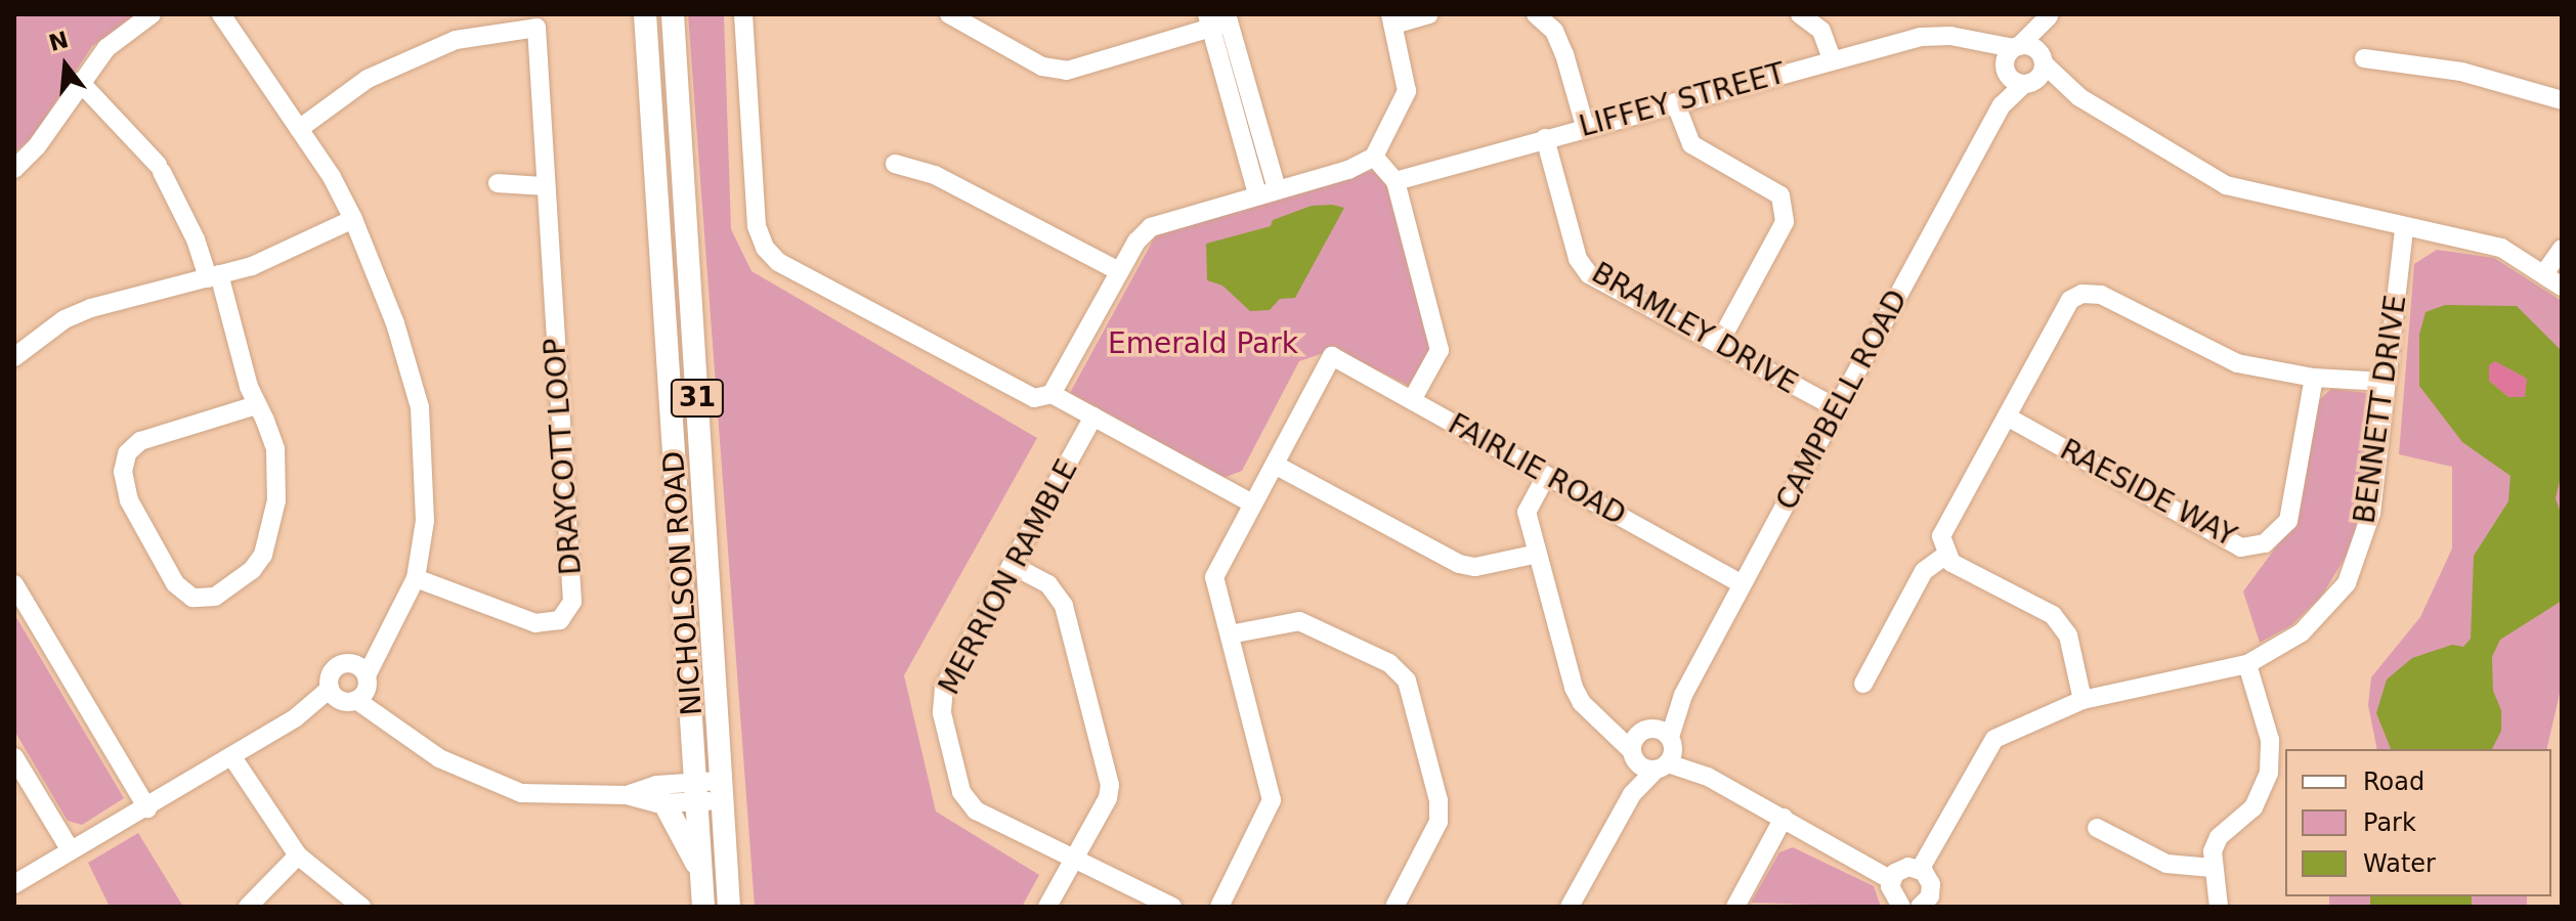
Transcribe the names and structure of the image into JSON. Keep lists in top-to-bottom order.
{
  "streets": {
    "main road": ["31", "NICHOLSON ROAD"],
    "street": [
      "LIFFEY STREET",
      "BRAMLEY DRIVE",
      "CAMPBELL ROAD",
      "BENNETT DRIVE",
      "DRAYCOTT LOOP",
      "FAIRLIE ROAD",
      "RAESIDE WAY",
      "MERRION RAMBLE"
    ]
  },
  "crossings": [
    ["LIFFEY STREET", "BRAMLEY DRIVE"],
    ["LIFFEY STREET", "CAMPBELL ROAD"],
    ["BRAMLEY DRIVE", "CAMPBELL ROAD"],
    ["CAMPBELL ROAD", "FAIRLIE ROAD"]
  ],
  "parks": ["Emerald Park"],
  "legend": ["Road", "Park", "Water"],
  "north": "top"
}
